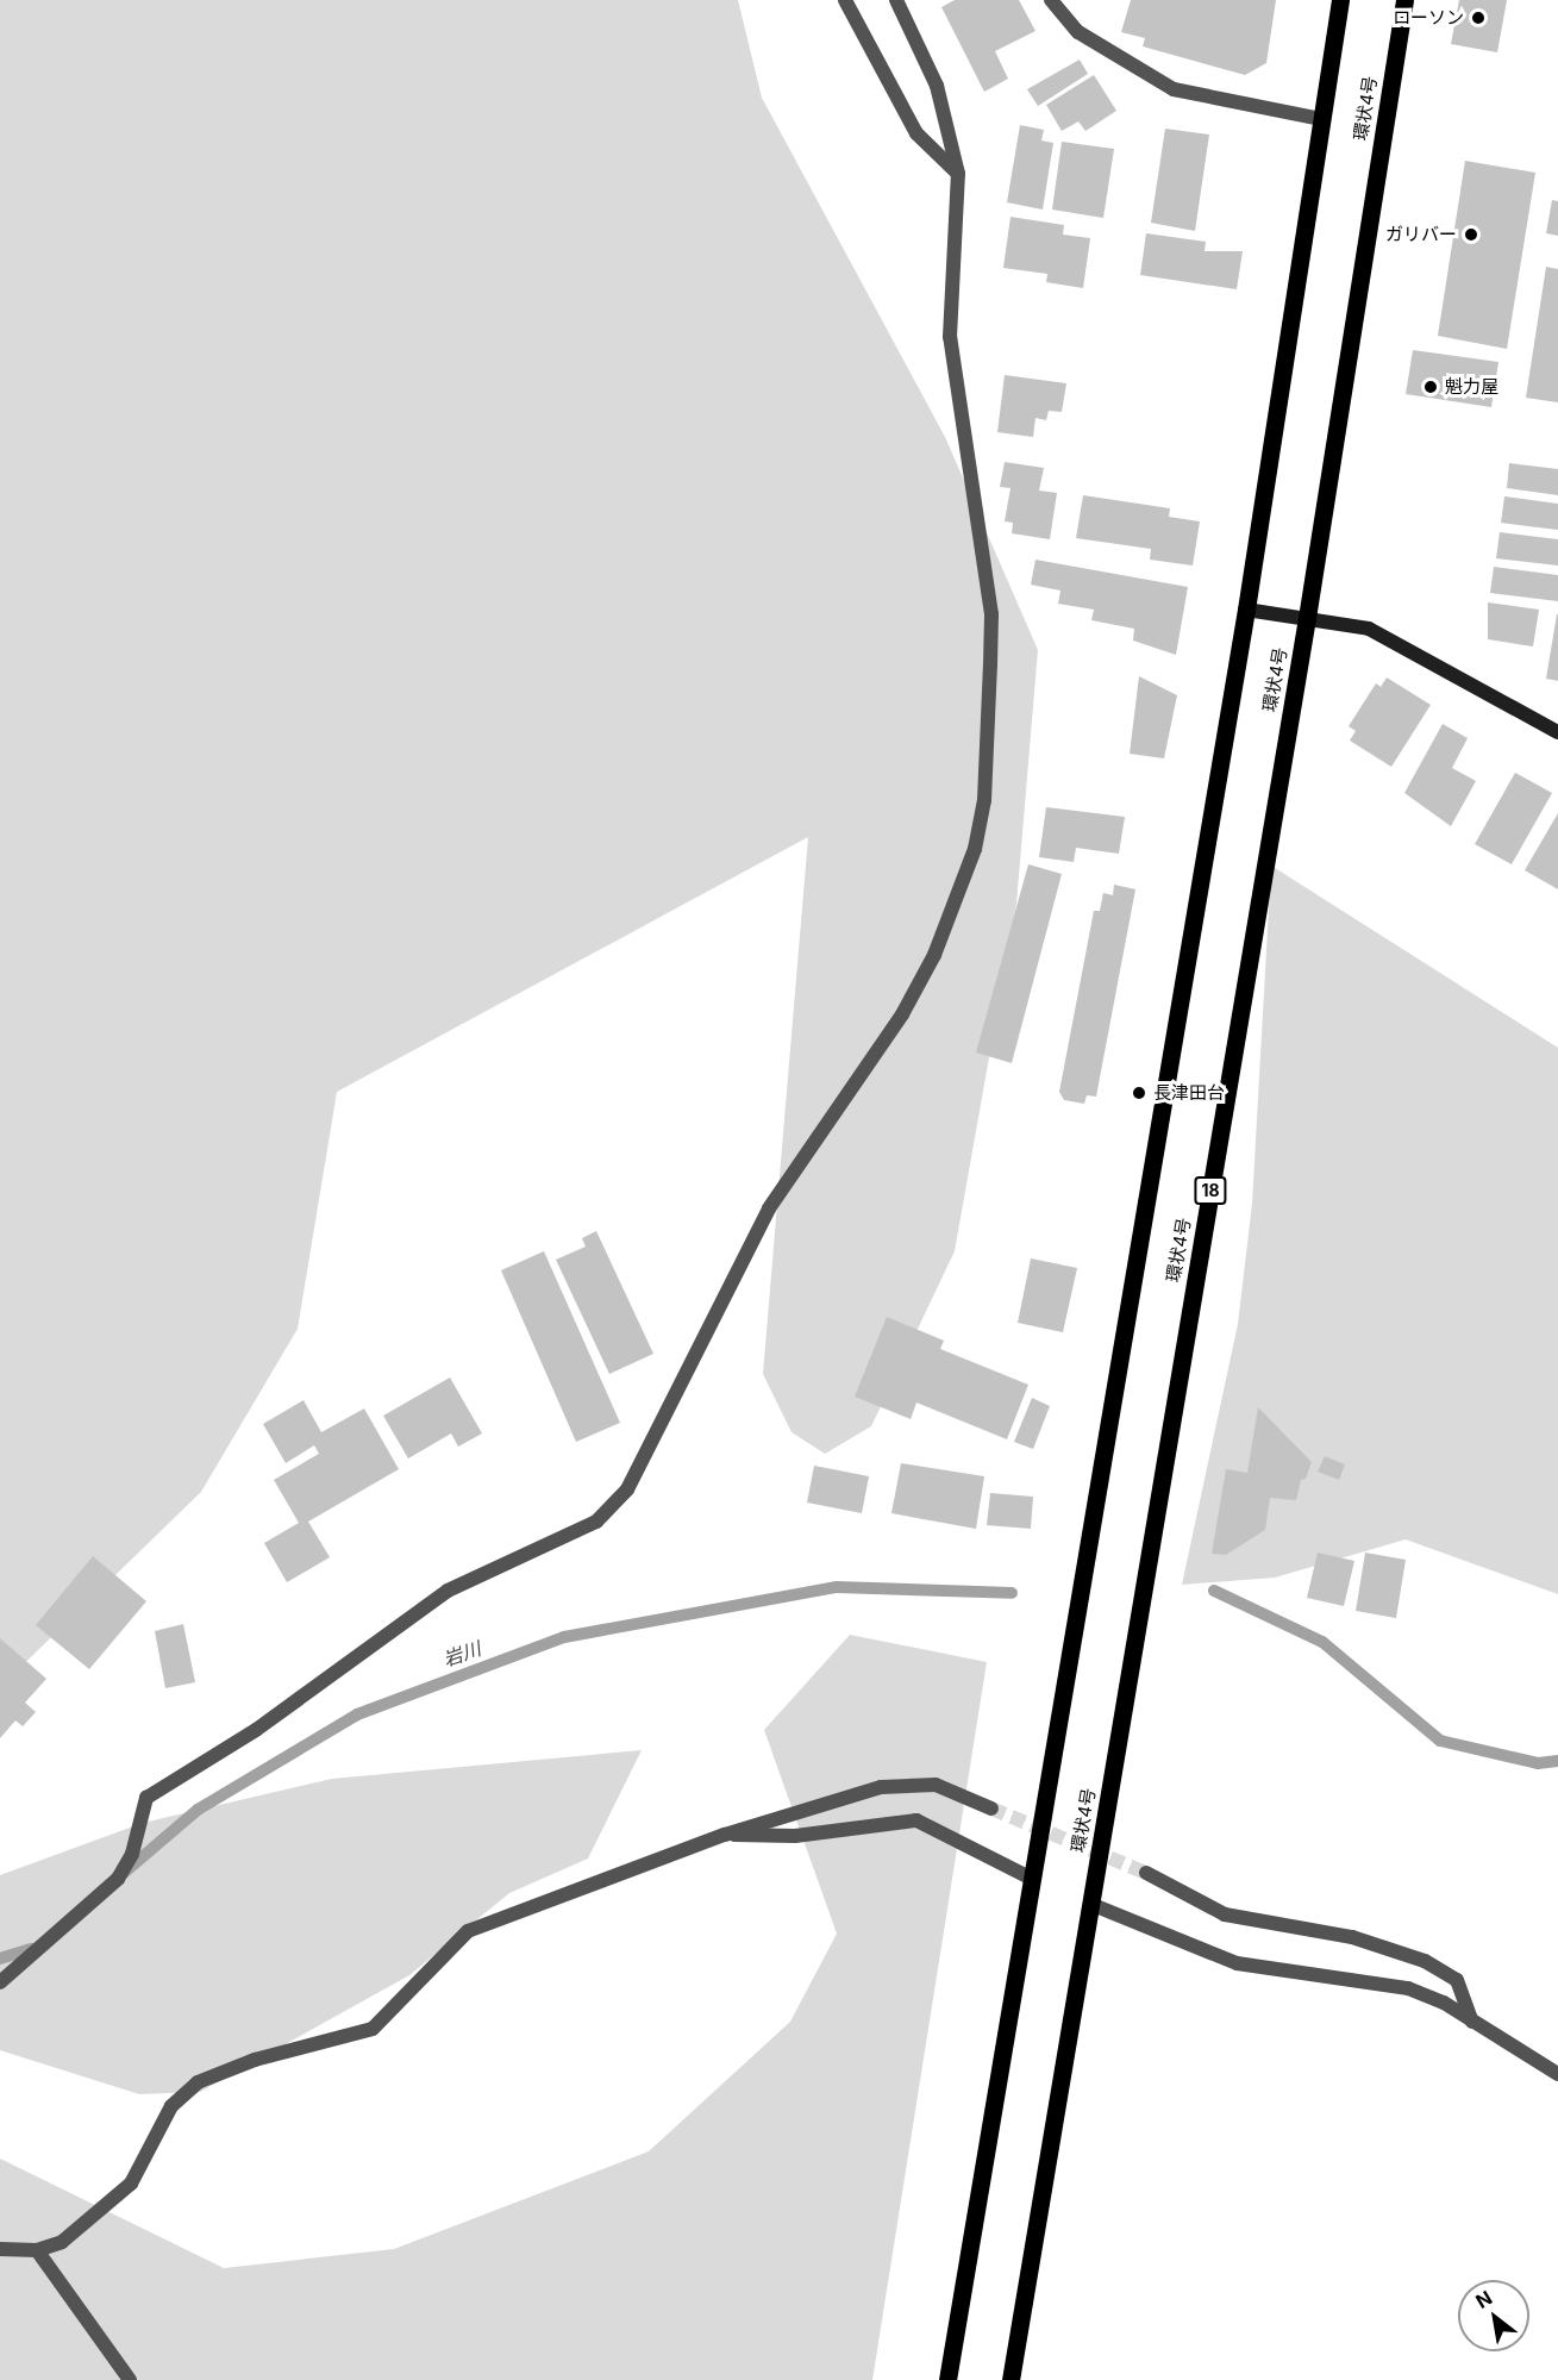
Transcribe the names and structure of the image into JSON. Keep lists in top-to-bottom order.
{
  "streets": {
    "main road": ["環状4号", "18"]
  },
  "water": ["岩川"],
  "places": [
    "ローソン",
    "ガリバー",
    "魁力屋",
    "長津田台"
  ],
  "north": "top left"
}
